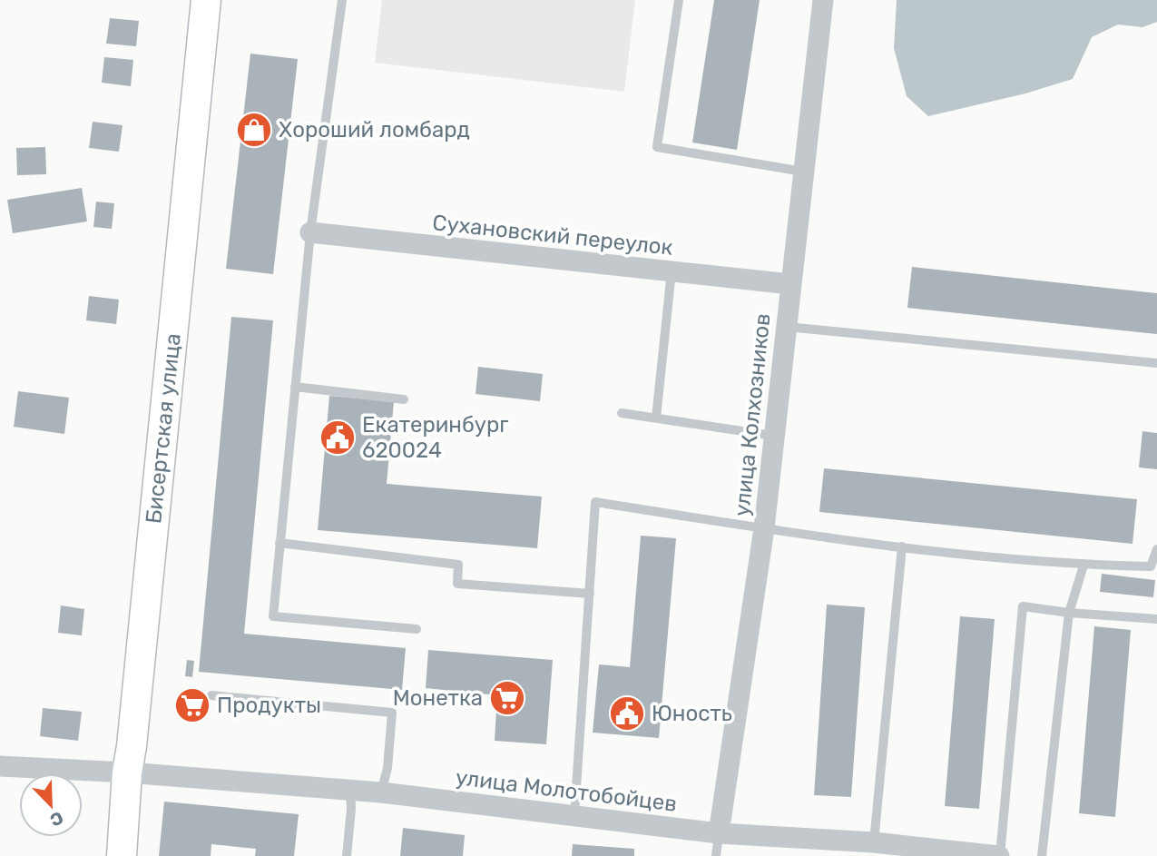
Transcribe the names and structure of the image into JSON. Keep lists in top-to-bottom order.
{
  "streets": {
    "main road": ["Бисертская улица"],
    "street": ["Сухановский переулок", "улица Колхозников", "улица Молотобойцев"]
  },
  "crossings": [
    ["Сухановский переулок", "улица Колхозников"],
    ["улица Колхозников", "улица Молотобойцев"],
    ["Бисертская улица", "улица Молотобойцев"]
  ],
  "places": {
    "shop": ["Хороший ломбард"],
    "public building": ["Екатеринбург 620024", "Юность"],
    "supermarket": ["Монетка", "Продукты"]
  },
  "north": "bottom right"
}
